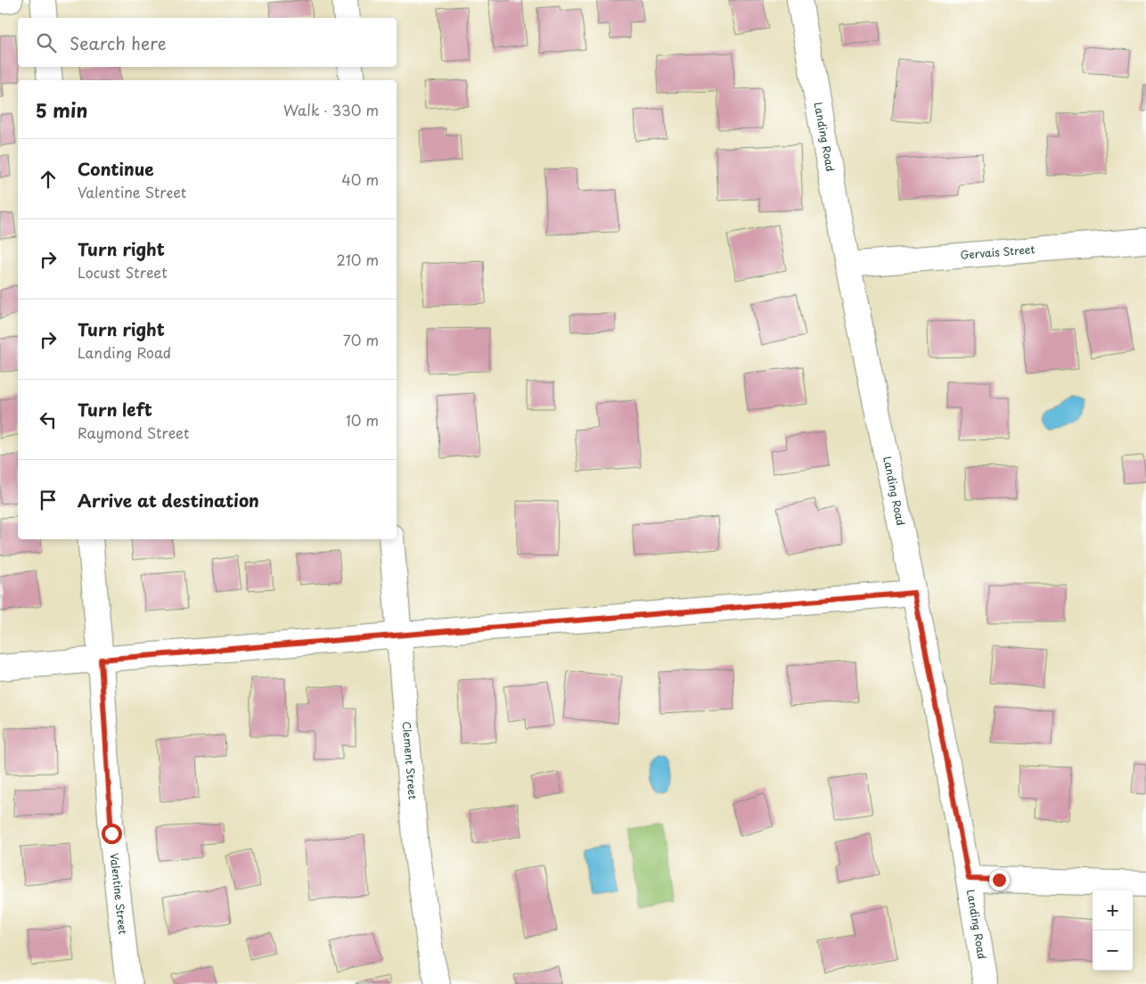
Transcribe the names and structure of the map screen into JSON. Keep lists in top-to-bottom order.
{
  "streets": {
    "street": [
      "Landing Road",
      "Gervais Street",
      "Clement Street",
      "Valentine Street"
    ]
  },
  "crossings": [
    ["Landing Road", "Gervais Street"]
  ],
  "page": {
    "search": "Search here",
    "heading": ["5 min", "Walk · 330 m"],
    "list": [
      ["Continue", "Valentine Street", "40 m"],
      ["Turn right", "Locust Street", "210 m"],
      ["Turn right", "Landing Road", "70 m"],
      ["Turn left", "Raymond Street", "10 m"],
      "Arrive at destination"
    ],
    "map_buttons": ["+", "−"]
  }
}
